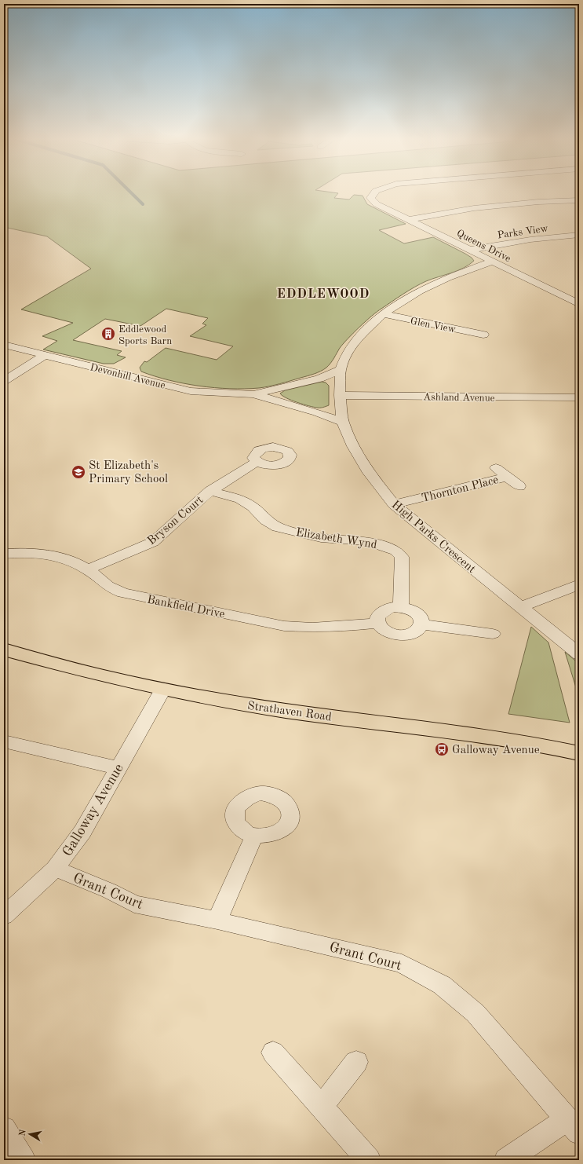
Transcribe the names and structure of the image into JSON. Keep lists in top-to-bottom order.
{
  "streets": {
    "main road": ["Strathaven Road"],
    "street": [
      "Parks View",
      "Queens Drive",
      "Glen View",
      "Devonhill Avenue",
      "Ashland Avenue",
      "Thornton Place",
      "Bryson Court",
      "High Parks Crescent",
      "Elizabeth Wynd",
      "Bankfield Drive",
      "Galloway Avenue",
      "Grant Court"
    ]
  },
  "crossings": [
    ["Parks View", "Queens Drive"],
    ["Queens Drive", "High Parks Crescent"],
    ["Glen View", "High Parks Crescent"],
    ["Devonhill Avenue", "High Parks Crescent"],
    ["Ashland Avenue", "High Parks Crescent"],
    ["Thornton Place", "High Parks Crescent"],
    ["Bryson Court", "Elizabeth Wynd"],
    ["Bryson Court", "Bankfield Drive"],
    ["Elizabeth Wynd", "Bankfield Drive"],
    ["Strathaven Road", "Galloway Avenue"],
    ["Galloway Avenue", "Grant Court"]
  ],
  "districts": ["EDDLEWOOD"],
  "places": {
    "building": ["Eddlewood Sports Barn"],
    "school or university": ["St Elizabeth's Primary School"],
    "bus stop": ["Galloway Avenue"]
  },
  "north": "left"
}
